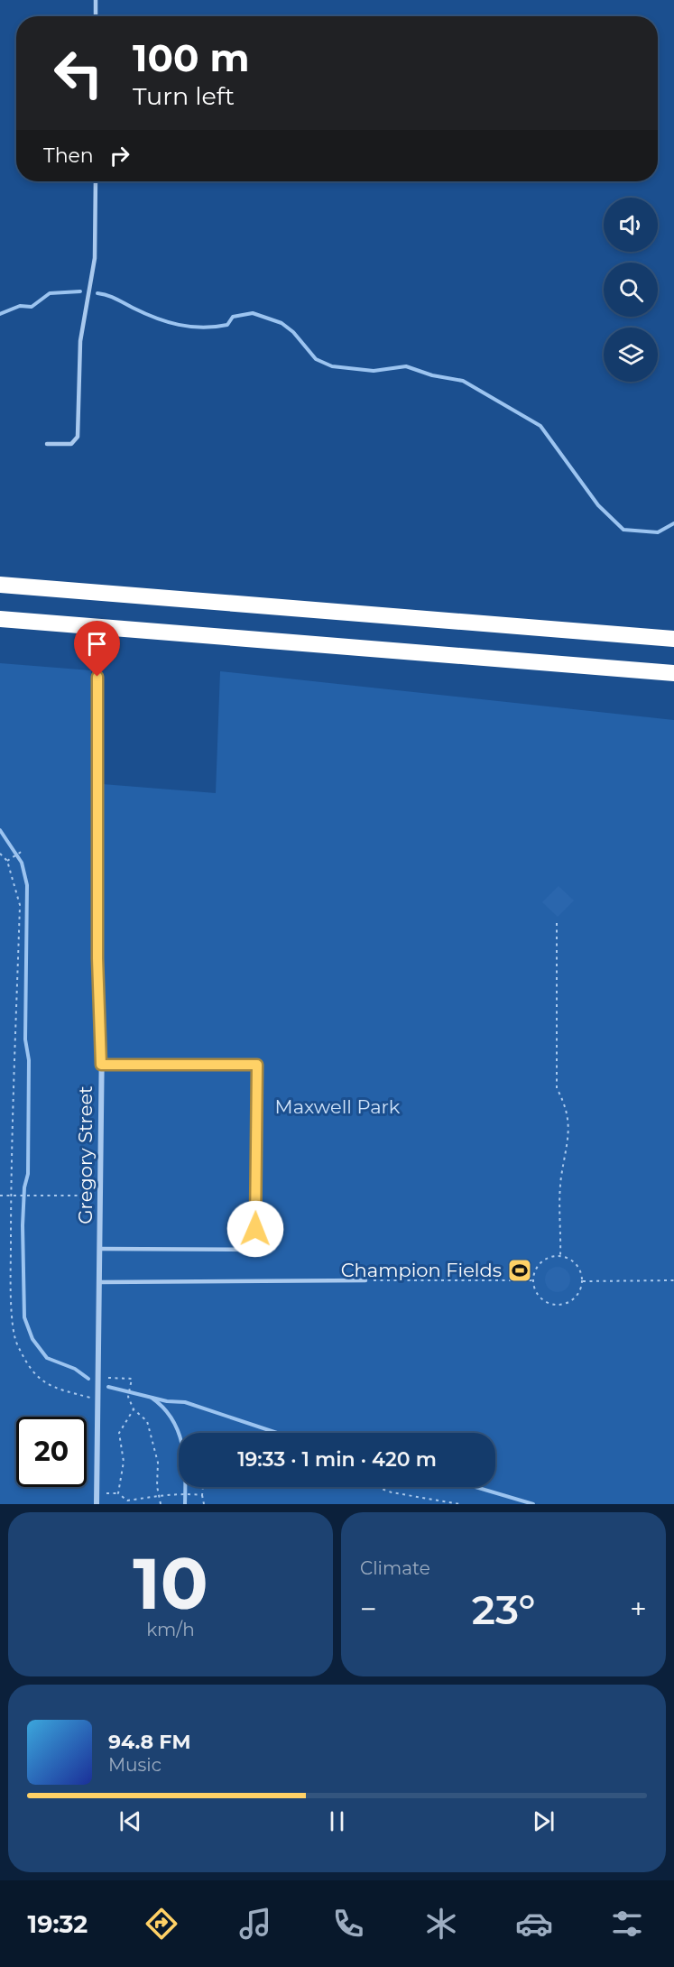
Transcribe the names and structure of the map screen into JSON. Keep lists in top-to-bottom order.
{
  "streets": {
    "street": ["Gregory Street"]
  },
  "parks": ["Maxwell Park"],
  "places": {
    "sports": ["Champion Fields"]
  },
  "page": {
    "turn": ["100 m", "Turn left"],
    "then": "Then",
    "limit": "20",
    "trip": "19:33 · 1 min · 420 m",
    "tile": [
      ["10", "km/h"],
      "Climate"
    ],
    "heat": ["−", "23°", "+"],
    "song": ["94.8 FM", "Music"],
    "tabs": "19:32"
  }
}
